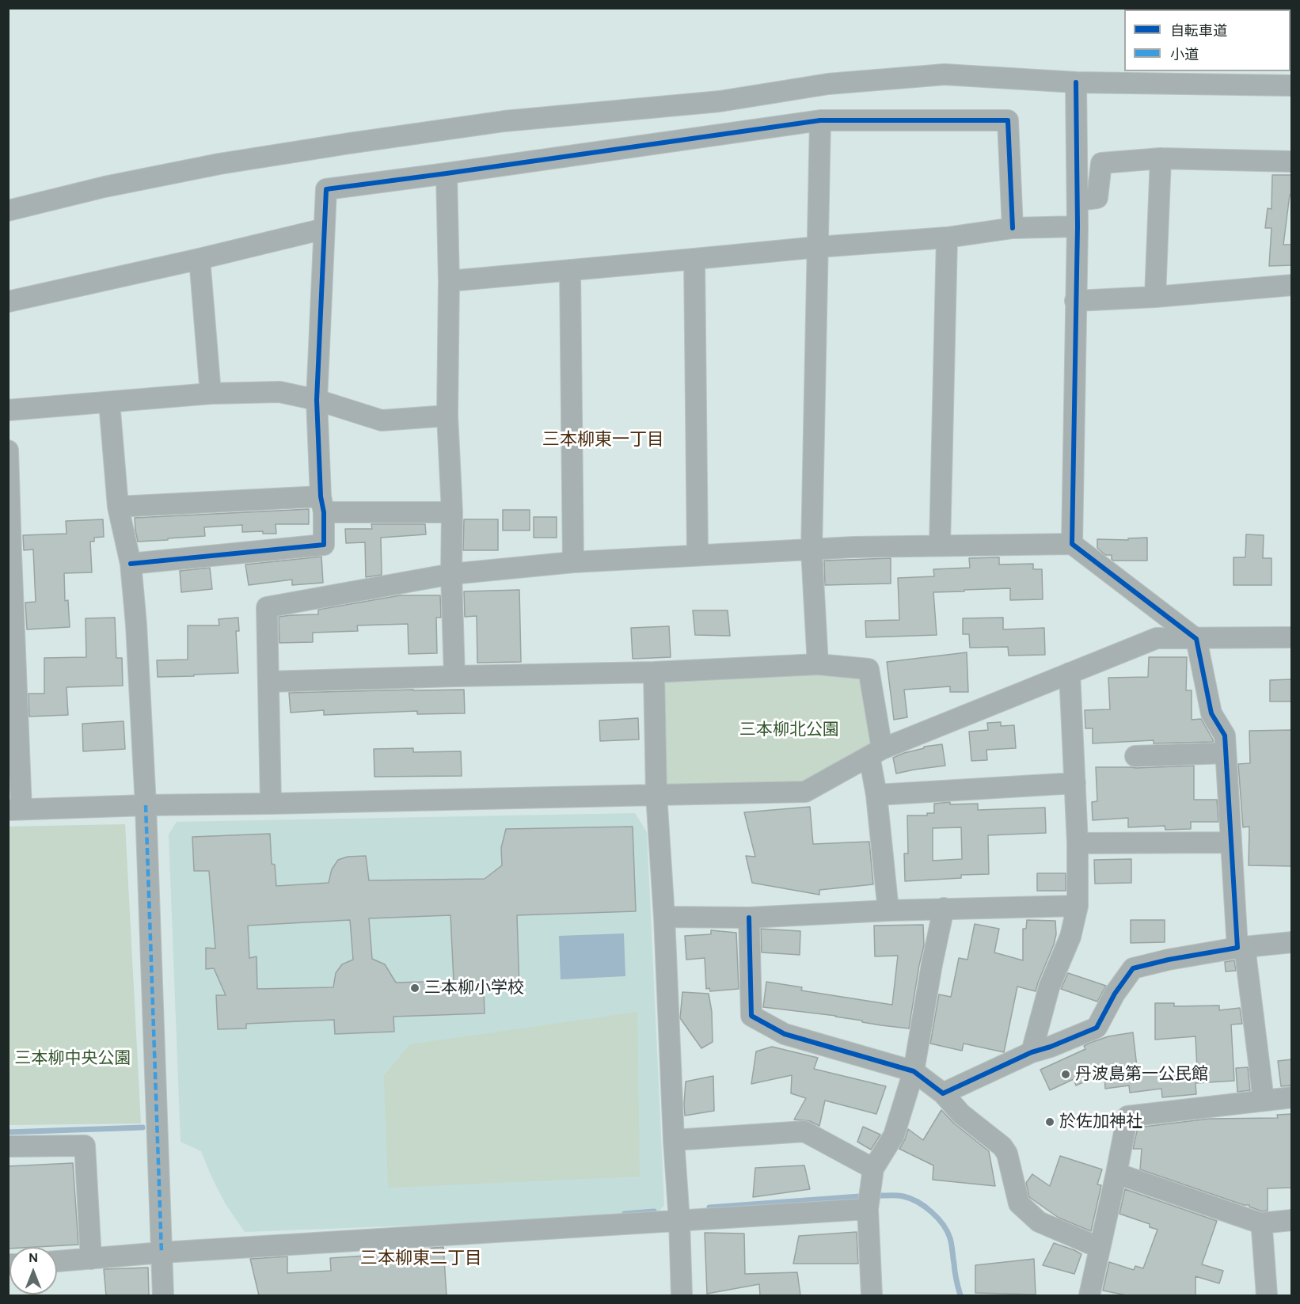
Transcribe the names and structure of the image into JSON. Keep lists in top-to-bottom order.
{
  "districts": ["三本柳東一丁目", "三本柳東二丁目"],
  "parks": ["三本柳北公園", "三本柳中央公園"],
  "places": ["三本柳小学校", "丹波島第一公民館", "於佐加神社"],
  "legend": ["自転車道", "小道"],
  "north": "top"
}
